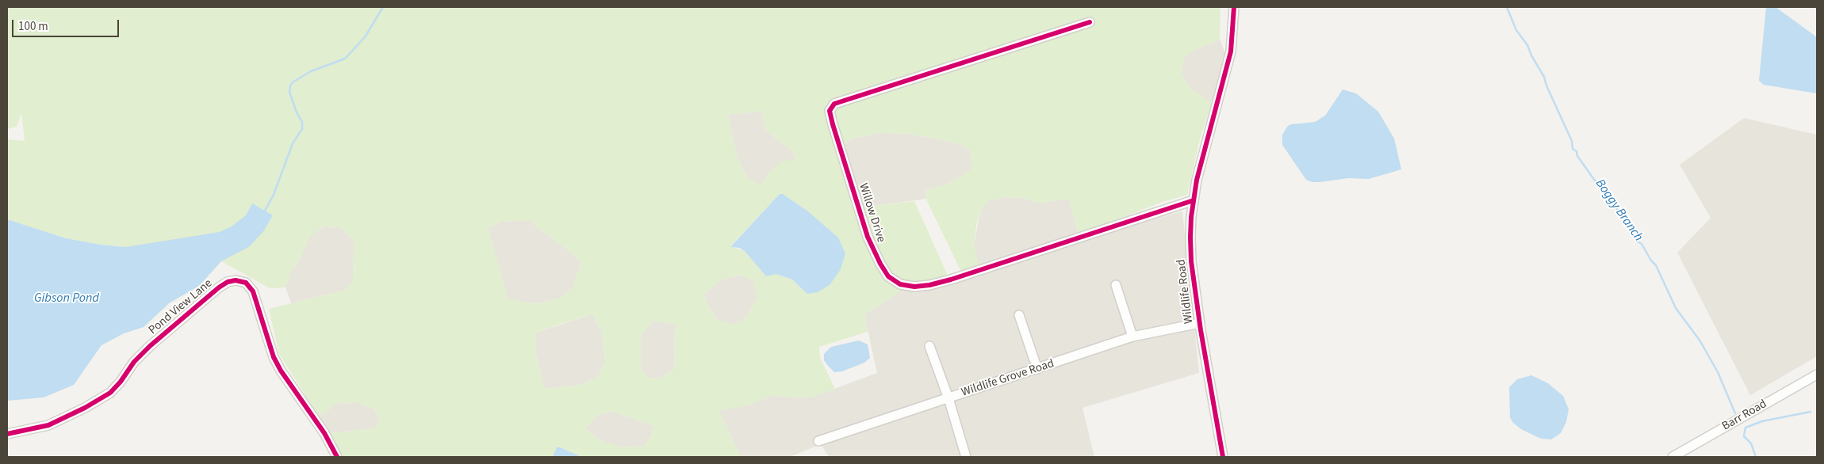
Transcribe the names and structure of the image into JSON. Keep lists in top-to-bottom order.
{
  "streets": {
    "street": [
      "Willow Drive",
      "Wildlife Road",
      "Pond View Lane",
      "Wildlife Grove Road",
      "Barr Road"
    ]
  },
  "crossings": [
    ["Willow Drive", "Wildlife Road"],
    ["Wildlife Road", "Wildlife Grove Road"]
  ],
  "water": ["Boggy Branch", "Gibson Pond"],
  "scale_bar": "100 m"
}
